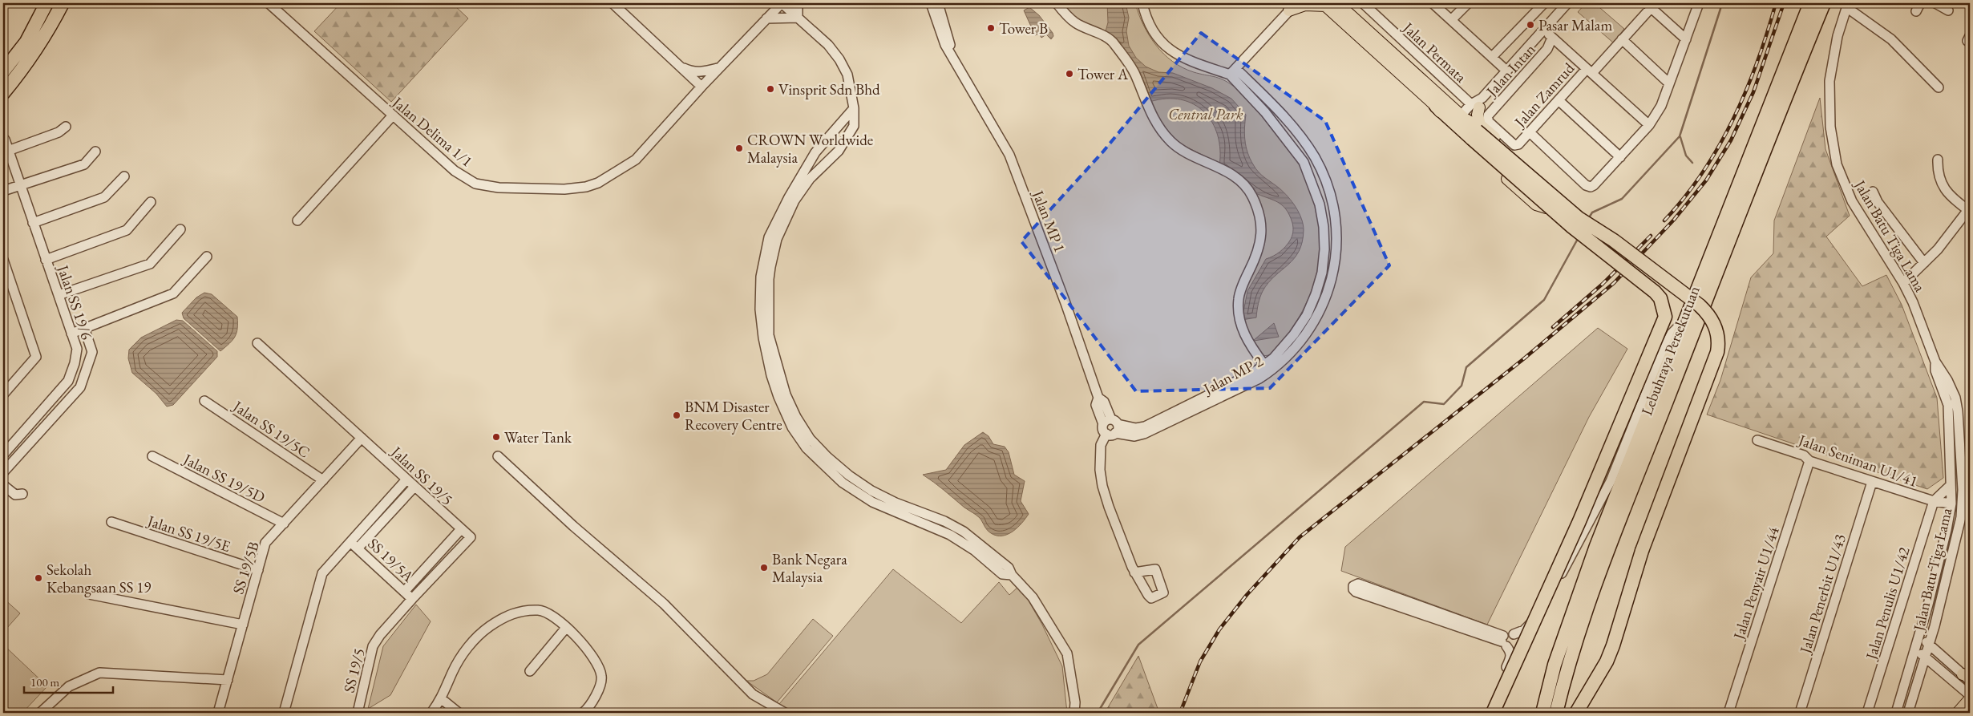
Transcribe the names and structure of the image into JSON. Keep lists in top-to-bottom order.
{
  "streets": {
    "highway": ["Lebuhraya Persekutuan"],
    "street": [
      "Jalan Permata",
      "Jalan Intan",
      "Jalan Zamrud",
      "Jalan Delima 1/1",
      "Jalan MP 1",
      "Jalan Batu Tiga Lama",
      "Jalan SS 19/6",
      "Jalan MP 2",
      "Jalan SS 19/5C",
      "Jalan Seniman U1/41",
      "Jalan SS 19/5",
      "Jalan SS 19/5D",
      "Jalan SS 19/5E",
      "SS 19/5A",
      "SS 19/5B",
      "Jalan Penyair U1/44",
      "Jalan Penerbit U1/43",
      "Jalan Penulis U1/42",
      "SS 19/5"
    ]
  },
  "crossings": [
    ["Jalan Intan", "Jalan Zamrud"],
    ["Jalan MP 1", "Jalan MP 2"],
    ["Jalan Batu Tiga Lama", "Jalan Seniman U1/41"],
    ["Jalan SS 19/5C", "SS 19/5B"],
    ["Jalan Seniman U1/41", "Jalan Penyair U1/44"],
    ["Jalan Seniman U1/41", "Jalan Penerbit U1/43"],
    ["Jalan Seniman U1/41", "Jalan Penulis U1/42"],
    ["Jalan SS 19/5", "SS 19/5A"],
    ["Jalan SS 19/5", "SS 19/5B"],
    ["Jalan SS 19/5", "SS 19/5"],
    ["Jalan SS 19/5D", "SS 19/5B"],
    ["Jalan SS 19/5E", "SS 19/5B"]
  ],
  "parks": ["Central Park"],
  "places": [
    "Pasar Malam",
    "Tower B",
    "Tower A",
    "Vinsprit Sdn Bhd",
    "CROWN Worldwide Malaysia",
    "BNM Disaster Recovery Centre",
    "Water Tank",
    "Bank Negara Malaysia",
    "Sekolah Kebangsaan SS 19"
  ],
  "scale_bar": "100 m"
}
